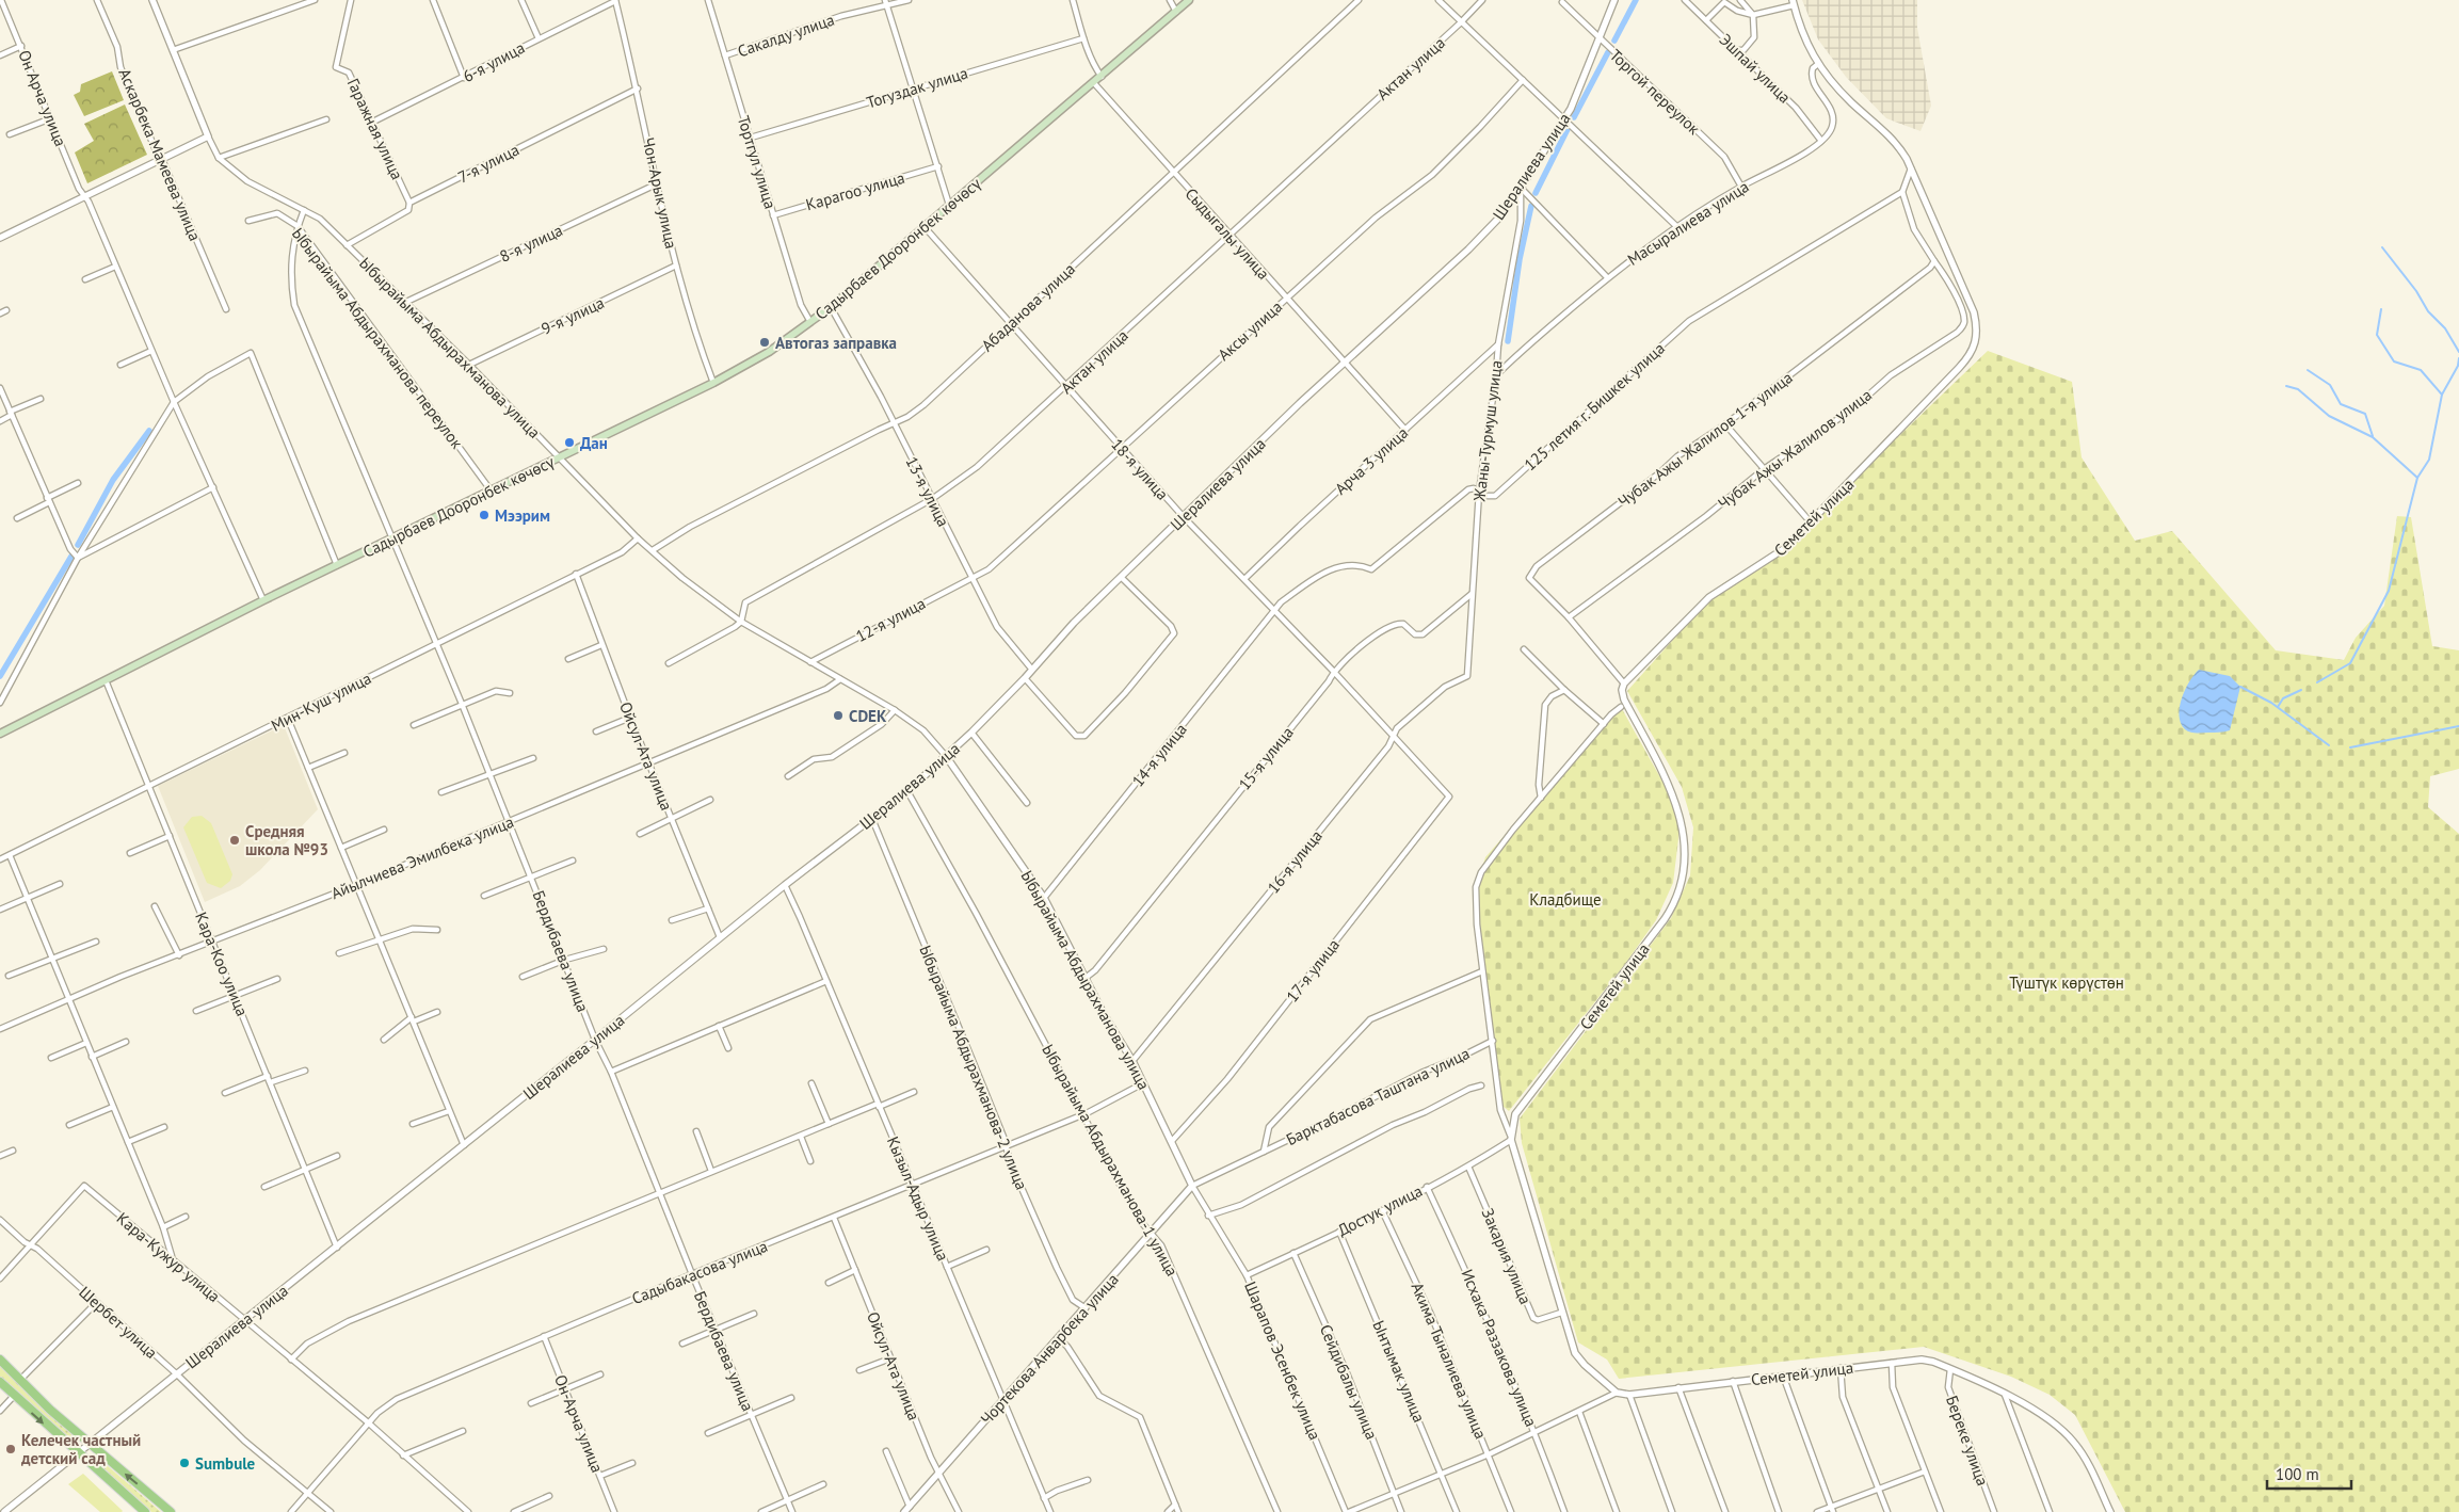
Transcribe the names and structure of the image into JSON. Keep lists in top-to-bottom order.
{
  "streets": {
    "main road": ["Садырбаев Дооронбек көчөсү"],
    "street": [
      "Сакалду улица",
      "6-я улица",
      "Актан улица",
      "Эшпай улица",
      "Тогуздак улица",
      "Торгой переулок",
      "Он Арча улица",
      "Гаражная улица",
      "Аскарбека Мамеева улица",
      "Тортгул улица",
      "7-я улица",
      "Шералиева улица",
      "Карагоо улица",
      "Чон-Арык улица",
      "Масыралиева улица",
      "Сыдыгалы улица",
      "8-я улица",
      "Абаданова улица",
      "9-я улица",
      "Аксы улица",
      "Ыбырайыма Абдырахманова переулок",
      "Ыбырайыма Абдырахманова улица",
      "125 летия г. Бишкек улица",
      "Жаны-Турмуш улица",
      "Чубак Ажы Жалилов 1-я улица",
      "Чубак Ажы Жалилов улица",
      "Арча 3 улица",
      "18-я улица",
      "13-я улица",
      "Семетей улица",
      "12-я улица",
      "Мин-Куш улица",
      "14-я улица",
      "Ойсул-Ата улица",
      "15-я улица",
      "Айылчиева Эмилбека улица",
      "16-я улица",
      "Бердибаева улица",
      "Кара-Коо улица",
      "17-я улица",
      "Ыбырайыма Абдырахманова-2 улица",
      "Барктабасова Таштана улица",
      "Ыбырайыма Абдырахманова-1 улица",
      "Кызыл-Адыр улица",
      "Достук улица",
      "Закария улица",
      "Кара-Кужур улица",
      "Садыбакасова улица",
      "Шербет улица",
      "Исхака Раззакова улица",
      "Чортекова Анварбека улица",
      "Шарапов Эсенбек улица",
      "Акима Тыналиева улица",
      "Ынтымак улица",
      "Сейдибалы улица",
      "Он-Арча улица",
      "Береке улица"
    ]
  },
  "crossings": [
    ["Сакалду улица", "Тортгул улица"],
    ["6-я улица", "Гаражная улица"],
    ["6-я улица", "Чон-Арык улица"],
    ["Актан улица", "Сыдыгалы улица"],
    ["Актан улица", "Ыбырайыма Абдырахманова улица"],
    ["Актан улица", "18-я улица"],
    ["Актан улица", "13-я улица"],
    ["Эшпай улица", "Масыралиева улица"],
    ["Тогуздак улица", "Тортгул улица"],
    ["Торгой переулок", "Шералиева улица"],
    ["Торгой переулок", "Масыралиева улица"],
    ["Он Арча улица", "Садырбаев Дооронбек көчөсү"],
    ["Гаражная улица", "7-я улица"],
    ["Тортгул улица", "Карагоо улица"],
    ["Тортгул улица", "Садырбаев Дооронбек көчөсү"],
    ["7-я улица", "Чон-Арык улица"],
    ["7-я улица", "Ыбырайыма Абдырахманова улица"],
    ["Шералиева улица", "Сыдыгалы улица"],
    ["Шералиева улица", "Ыбырайыма Абдырахманова улица"],
    ["Шералиева улица", "Жаны-Турмуш улица"],
    ["Шералиева улица", "18-я улица"],
    ["Шералиева улица", "13-я улица"],
    ["Шералиева улица", "Ойсул-Ата улица"],
    ["Шералиева улица", "Бердибаева улица"],
    ["Шералиева улица", "Кара-Коо улица"],
    ["Шералиева улица", "Ыбырайыма Абдырахманова-2 улица"],
    ["Шералиева улица", "Ыбырайыма Абдырахманова-1 улица"],
    ["Шералиева улица", "Кызыл-Адыр улица"],
    ["Шералиева улица", "Кара-Кужур улица"],
    ["Шералиева улица", "Шербет улица"],
    ["Чон-Арык улица", "8-я улица"],
    ["Чон-Арык улица", "Садырбаев Дооронбек көчөсү"],
    ["Чон-Арык улица", "9-я улица"],
    ["Масыралиева улица", "Жаны-Турмуш улица"],
    ["Сыдыгалы улица", "Садырбаев Дооронбек көчөсү"],
    ["Сыдыгалы улица", "Абаданова улица"],
    ["Сыдыгалы улица", "Аксы улица"],
    ["Сыдыгалы улица", "Арча 3 улица"],
    ["8-я улица", "Ыбырайыма Абдырахманова улица"],
    ["Садырбаев Дооронбек көчөсү", "Ыбырайыма Абдырахманова переулок"],
    ["Садырбаев Дооронбек көчөсү", "Ыбырайыма Абдырахманова улица"],
    ["Садырбаев Дооронбек көчөсү", "18-я улица"],
    ["Садырбаев Дооронбек көчөсү", "13-я улица"],
    ["Садырбаев Дооронбек көчөсү", "Бердибаева улица"],
    ["Садырбаев Дооронбек көчөсү", "Кара-Коо улица"],
    ["Абаданова улица", "Ыбырайыма Абдырахманова улица"],
    ["Абаданова улица", "18-я улица"],
    ["Абаданова улица", "13-я улица"],
    ["9-я улица", "Ыбырайыма Абдырахманова улица"],
    ["Аксы улица", "18-я улица"],
    ["Аксы улица", "13-я улица"],
    ["Аксы улица", "12-я улица"],
    ["Ыбырайыма Абдырахманова переулок", "Бердибаева улица"],
    ["Ыбырайыма Абдырахманова улица", "12-я улица"],
    ["Ыбырайыма Абдырахманова улица", "Мин-Куш улица"],
    ["Ыбырайыма Абдырахманова улица", "14-я улица"],
    ["Ыбырайыма Абдырахманова улица", "15-я улица"],
    ["Ыбырайыма Абдырахманова улица", "Айылчиева Эмилбека улица"],
    ["Ыбырайыма Абдырахманова улица", "16-я улица"],
    ["Ыбырайыма Абдырахманова улица", "Бердибаева улица"],
    ["Ыбырайыма Абдырахманова улица", "17-я улица"],
    ["Ыбырайыма Абдырахманова улица", "Барктабасова Таштана улица"],
    ["Ыбырайыма Абдырахманова улица", "Садыбакасова улица"],
    ["Ыбырайыма Абдырахманова улица", "Чортекова Анварбека улица"],
    ["Ыбырайыма Абдырахманова улица", "Шарапов Эсенбек улица"],
    ["125 летия г. Бишкек улица", "Жаны-Турмуш улица"],
    ["125 летия г. Бишкек улица", "18-я улица"],
    ["125 летия г. Бишкек улица", "14-я улица"],
    ["Жаны-Турмуш улица", "Арча 3 улица"],
    ["Жаны-Турмуш улица", "15-я улица"],
    ["Жаны-Турмуш улица", "16-я улица"],
    ["Чубак Ажы Жалилов 1-я улица", "Чубак Ажы Жалилов улица"],
    ["Чубак Ажы Жалилов 1-я улица", "Семетей улица"],
    ["Арча 3 улица", "18-я улица"],
    ["18-я улица", "14-я улица"],
    ["18-я улица", "15-я улица"],
    ["18-я улица", "16-я улица"],
    ["18-я улица", "17-я улица"],
    ["13-я улица", "12-я улица"],
    ["Семетей улица", "Достук улица"],
    ["Семетей улица", "Береке улица"],
    ["Мин-Куш улица", "Ойсул-Ата улица"],
    ["Мин-Куш улица", "Бердибаева улица"],
    ["Мин-Куш улица", "Кара-Коо улица"],
    ["Ойсул-Ата улица", "Айылчиева Эмилбека улица"],
    ["Ойсул-Ата улица", "Садыбакасова улица"],
    ["Ойсул-Ата улица", "Чортекова Анварбека улица"],
    ["Айылчиева Эмилбека улица", "Бердибаева улица"],
    ["Айылчиева Эмилбека улица", "Кара-Коо улица"],
    ["Бердибаева улица", "Садыбакасова улица"],
    ["Ыбырайыма Абдырахманова-2 улица", "Садыбакасова улица"],
    ["Ыбырайыма Абдырахманова-2 улица", "Чортекова Анварбека улица"],
    ["Барктабасова Таштана улица", "Чортекова Анварбека улица"],
    ["Барктабасова Таштана улица", "Шарапов Эсенбек улица"],
    ["Ыбырайыма Абдырахманова-1 улица", "Садыбакасова улица"],
    ["Ыбырайыма Абдырахманова-1 улица", "Чортекова Анварбека улица"],
    ["Кызыл-Адыр улица", "Садыбакасова улица"],
    ["Кызыл-Адыр улица", "Чортекова Анварбека улица"],
    ["Достук улица", "Закария улица"],
    ["Достук улица", "Исхака Раззакова улица"],
    ["Достук улица", "Шарапов Эсенбек улица"],
    ["Достук улица", "Акима Тыналиева улица"],
    ["Достук улица", "Ынтымак улица"],
    ["Достук улица", "Сейдибалы улица"],
    ["Кара-Кужур улица", "Садыбакасова улица"],
    ["Кара-Кужур улица", "Шербет улица"],
    ["Садыбакасова улица", "Шербет улица"],
    ["Садыбакасова улица", "Он-Арча улица"],
    ["Чортекова Анварбека улица", "Шарапов Эсенбек улица"]
  ],
  "parks": ["Кладбище", "Түштүк көрүстөн"],
  "places": [
    "Автогаз заправка",
    "Дан",
    "Мээрим",
    "CDEK",
    "Средняя школа №93",
    "Келечек частный детский сад",
    "Sumbule"
  ],
  "scale_bar": "100 m"
}
